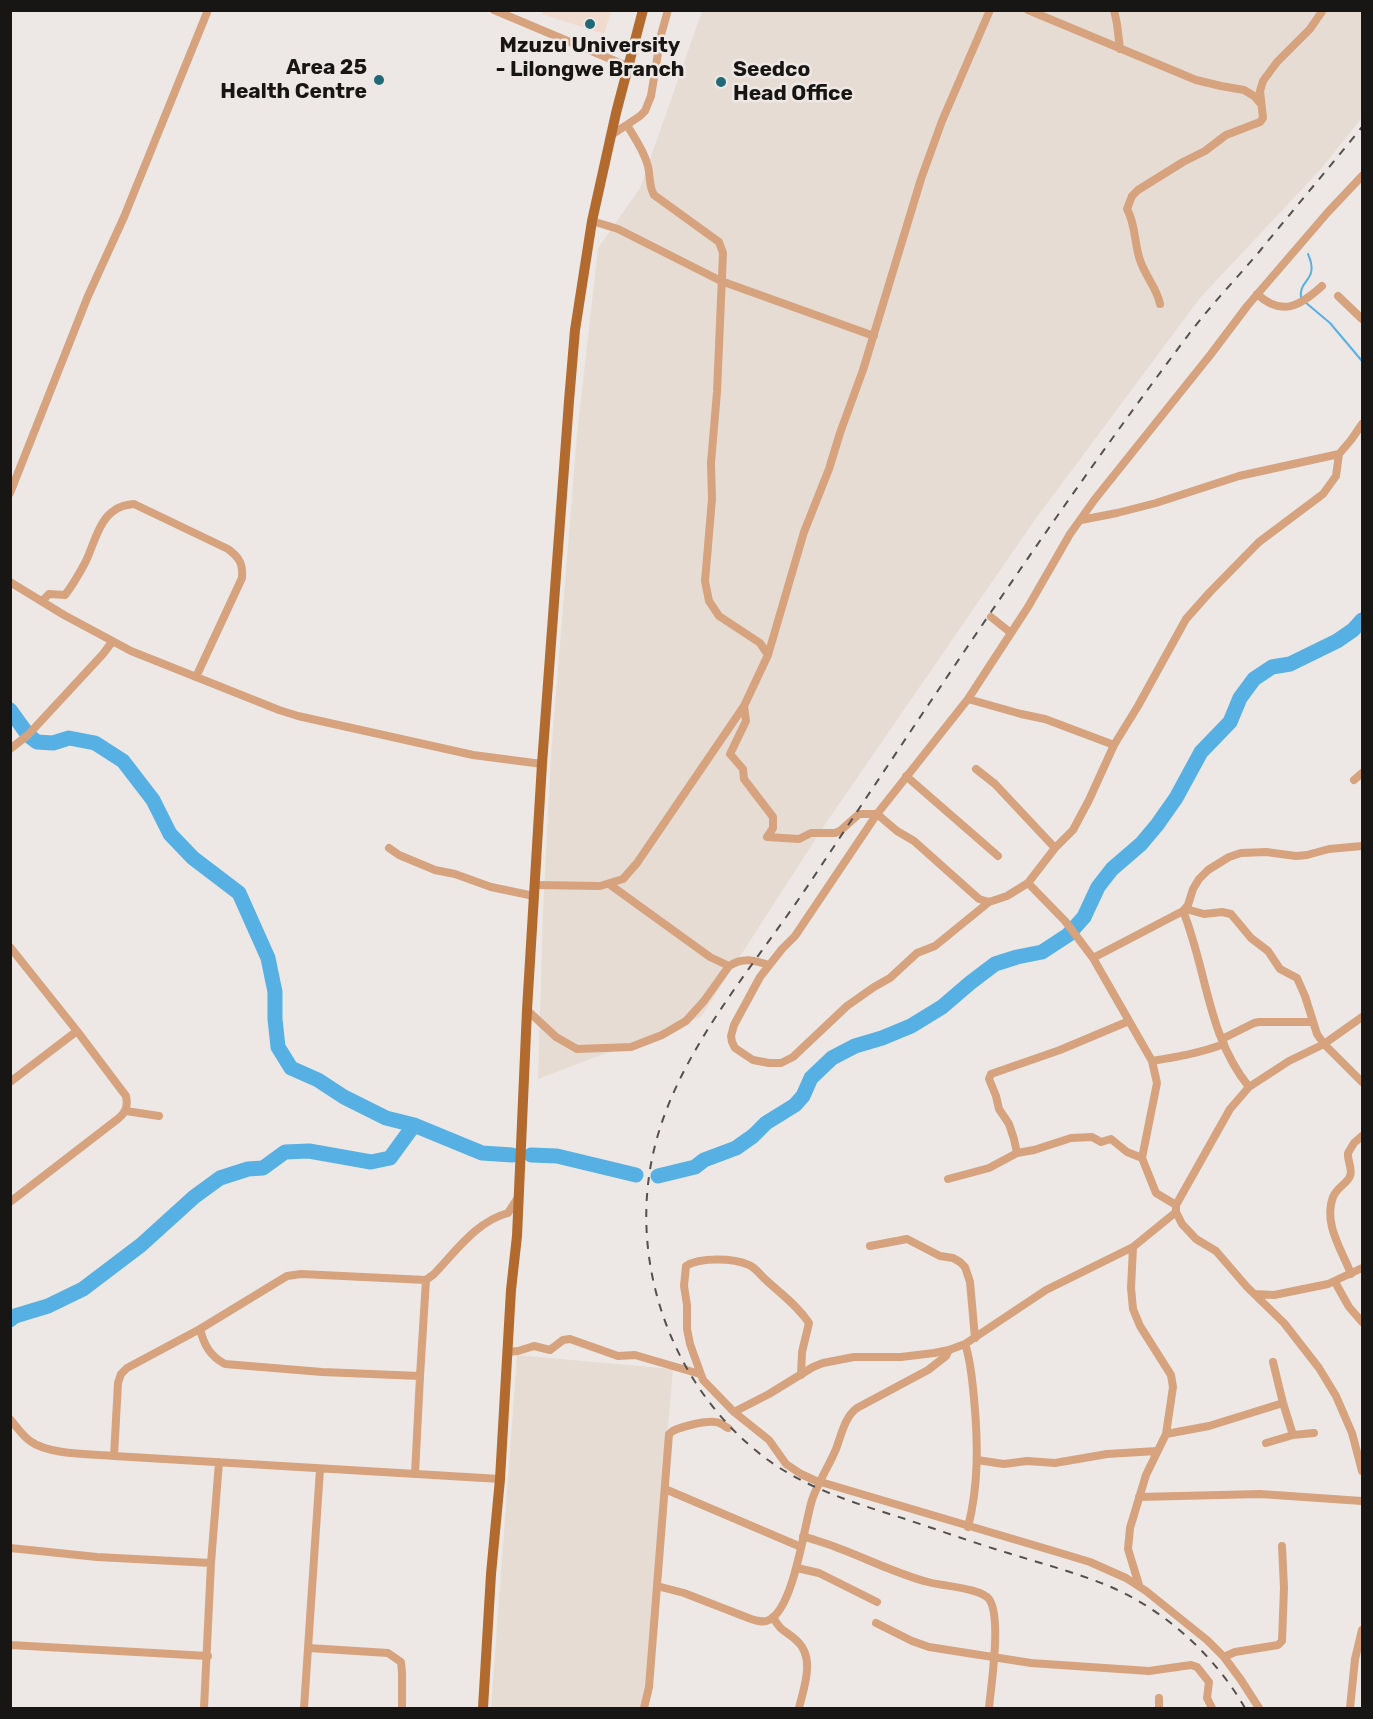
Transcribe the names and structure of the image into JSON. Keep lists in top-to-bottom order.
{
  "places": ["Mzuzu University - Lilongwe Branch", "Area 25 Health Centre", "Seedco Head Office"]
}
